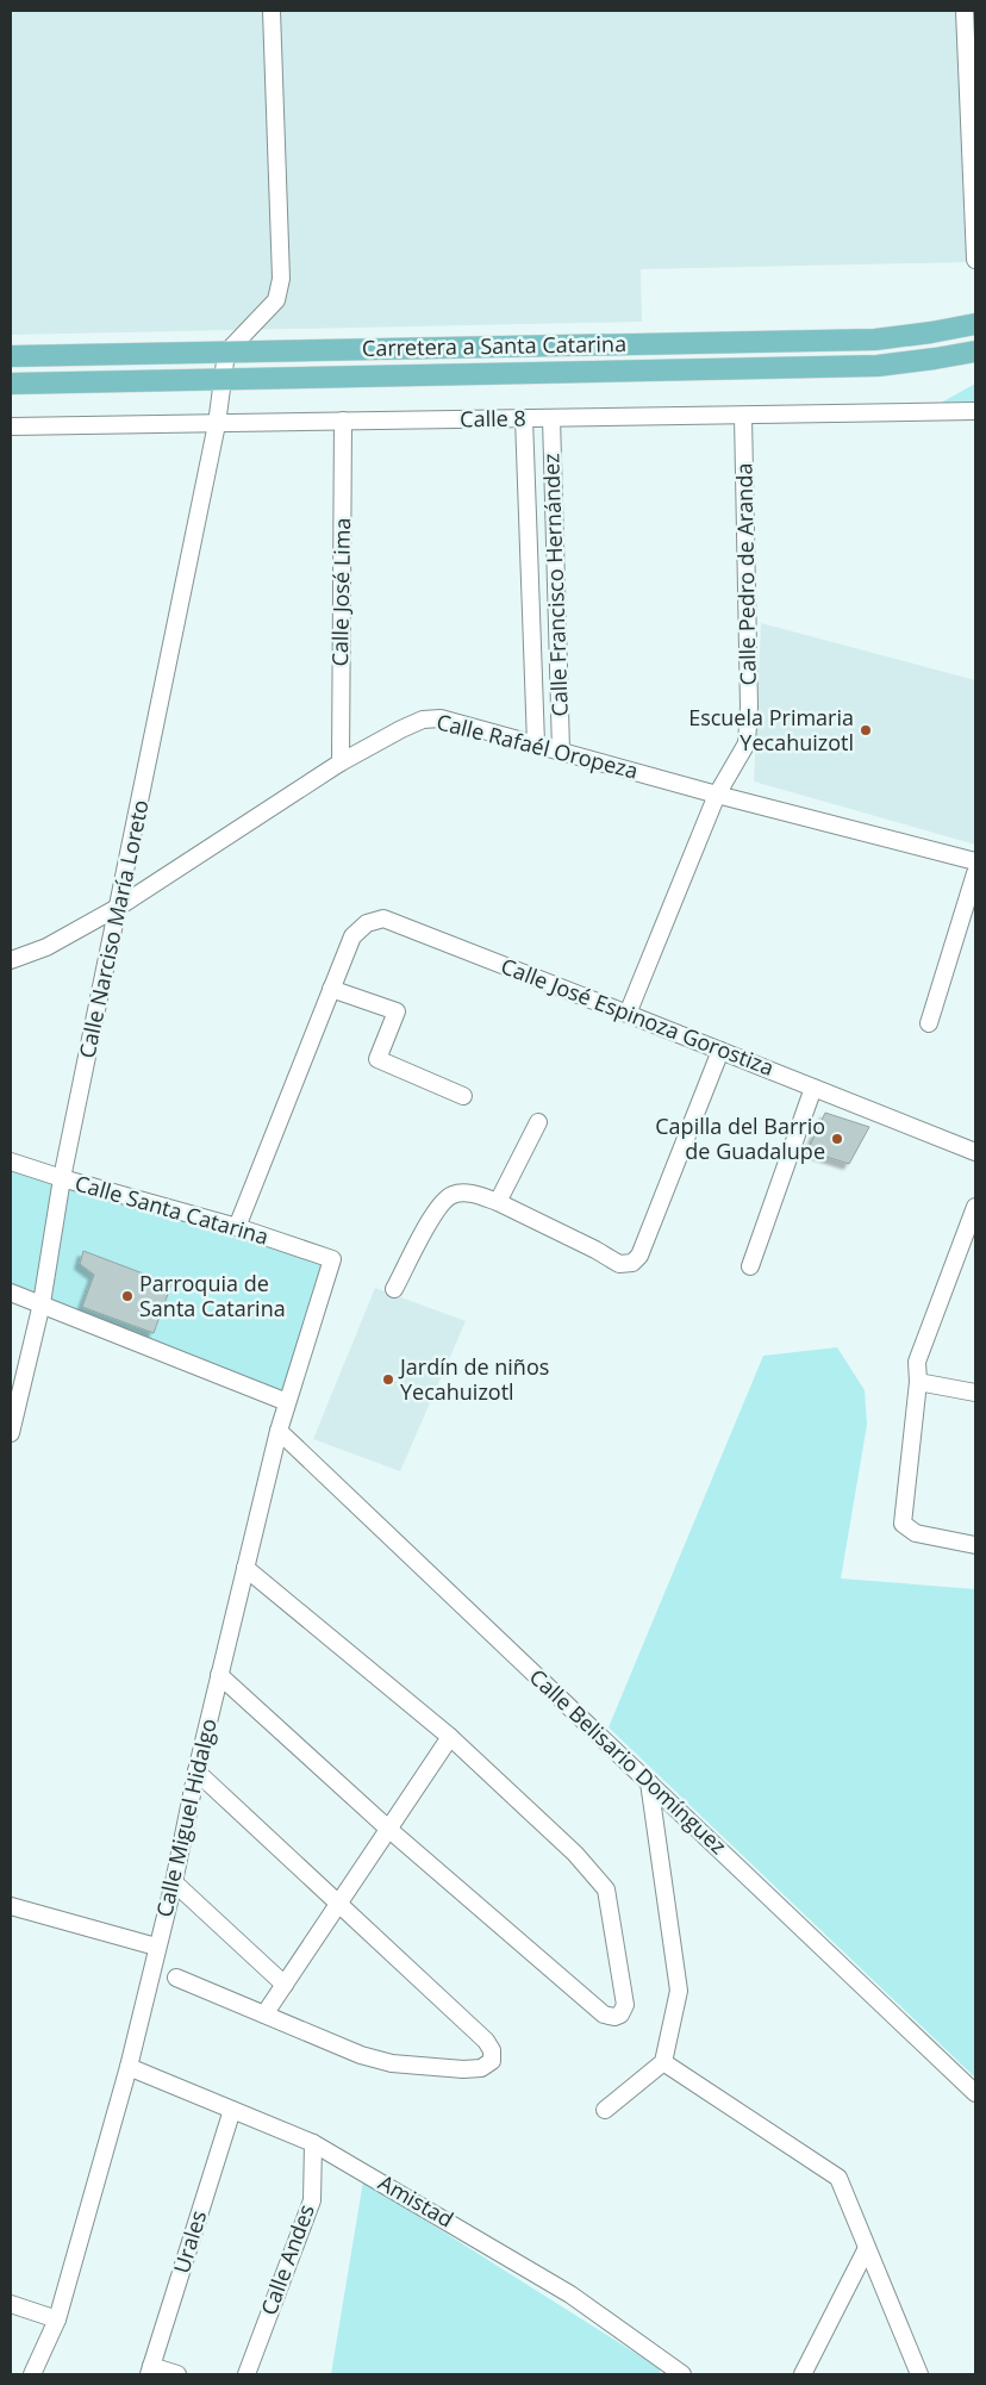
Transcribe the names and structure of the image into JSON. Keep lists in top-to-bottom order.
{
  "streets": {
    "main road": ["Carretera a Santa Catarina"],
    "street": [
      "Calle 8",
      "Calle Pedro de Aranda",
      "Calle Francisco Hernández",
      "Calle José Lima",
      "Calle Rafaél Oropeza",
      "Calle Narciso María Loreto",
      "Calle José Espinoza Gorostiza",
      "Calle Santa Catarina",
      "Calle Belisario Domínguez",
      "Calle Miguel Hidalgo",
      "Amistad",
      "Urales",
      "Calle Andes"
    ]
  },
  "crossings": [
    ["Carretera a Santa Catarina", "Calle Narciso María Loreto"],
    ["Calle 8", "Calle Pedro de Aranda"],
    ["Calle 8", "Calle Francisco Hernández"],
    ["Calle 8", "Calle José Lima"],
    ["Calle 8", "Calle Narciso María Loreto"],
    ["Calle Pedro de Aranda", "Calle Rafaél Oropeza"],
    ["Calle Pedro de Aranda", "Calle José Espinoza Gorostiza"],
    ["Calle Francisco Hernández", "Calle Rafaél Oropeza"],
    ["Calle José Lima", "Calle Rafaél Oropeza"],
    ["Calle Rafaél Oropeza", "Calle Narciso María Loreto"],
    ["Calle Narciso María Loreto", "Calle Santa Catarina"],
    ["Calle José Espinoza Gorostiza", "Calle Santa Catarina"],
    ["Calle Santa Catarina", "Calle Miguel Hidalgo"],
    ["Calle Belisario Domínguez", "Calle Miguel Hidalgo"],
    ["Calle Miguel Hidalgo", "Amistad"],
    ["Amistad", "Urales"],
    ["Amistad", "Calle Andes"]
  ],
  "places": [
    "Escuela Primaria Yecahuizotl",
    "Capilla del Barrio de Guadalupe",
    "Parroquia de Santa Catarina",
    "Jardín de niños Yecahuizotl"
  ]
}
